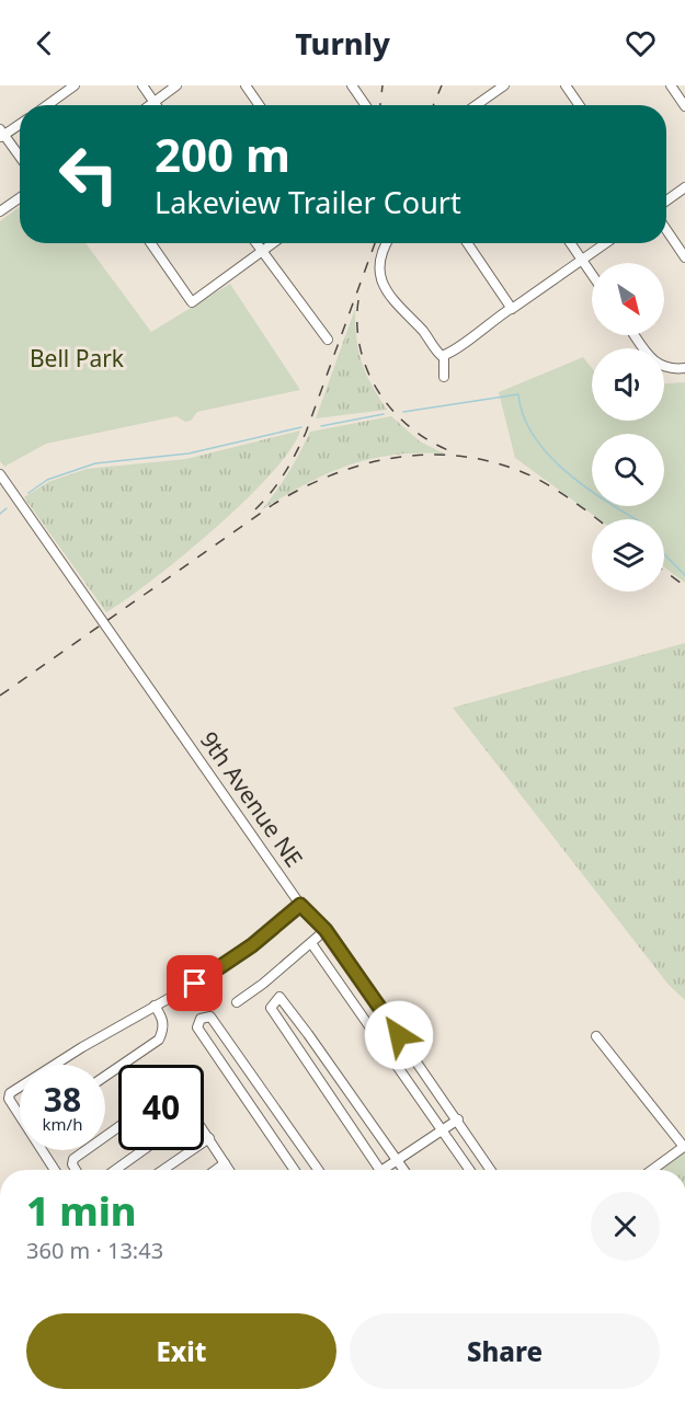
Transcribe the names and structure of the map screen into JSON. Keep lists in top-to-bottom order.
{
  "streets": {
    "street": ["9th Avenue NE"]
  },
  "parks": ["Bell Park"],
  "north": "bottom right",
  "page": {
    "header": "Turnly",
    "turn": ["200 m", "Lakeview Trailer Court"],
    "speed": "38 km/h",
    "limit": "40",
    "heading": ["1 min", "360 m · 13:43"],
    "buttons": ["Exit", "Share"]
  }
}
